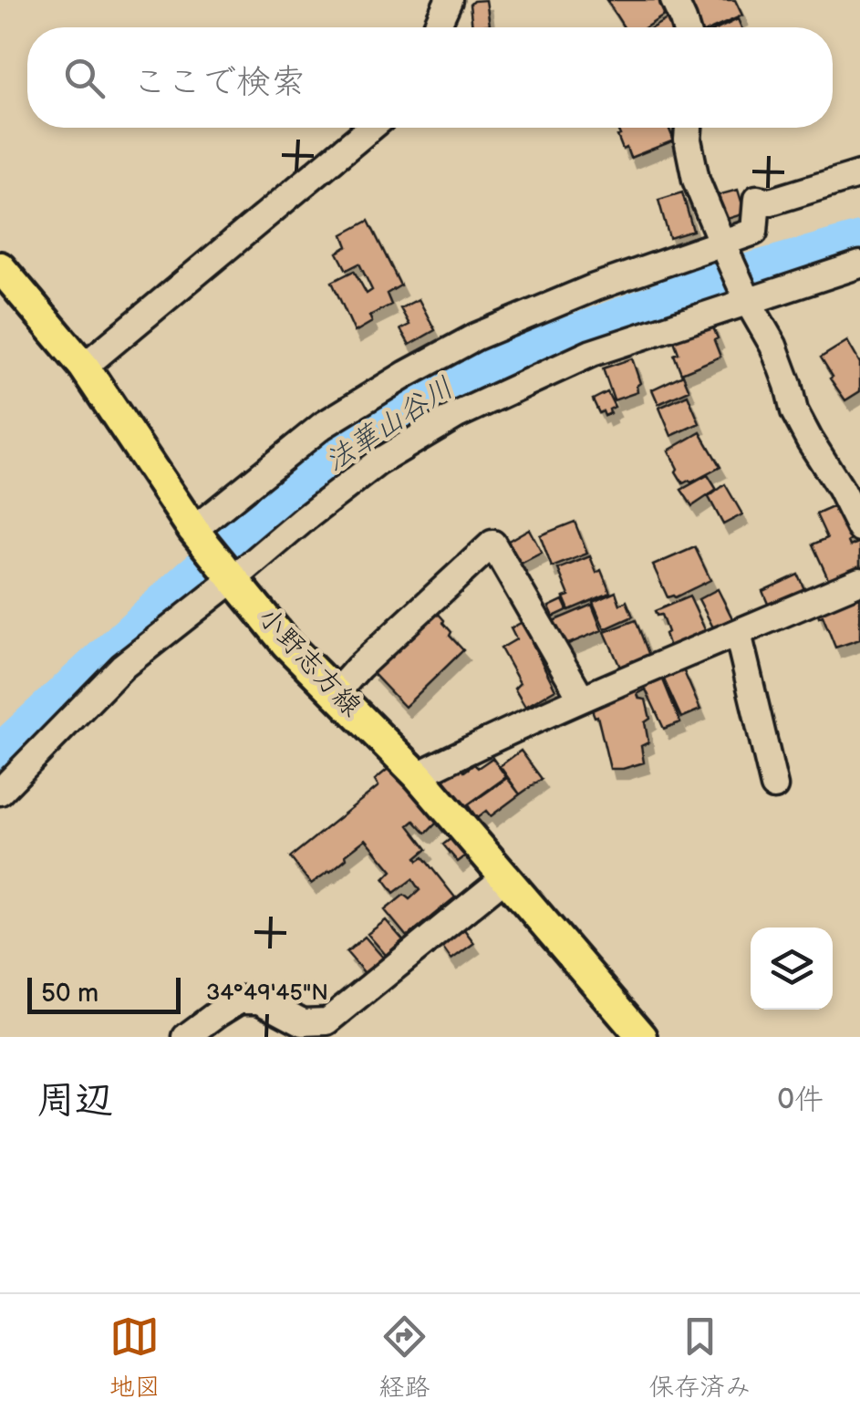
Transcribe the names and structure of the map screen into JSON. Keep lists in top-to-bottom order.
{
  "streets": {
    "main road": ["小野志方線"]
  },
  "water": ["法華山谷川"],
  "scale_bar": "50 m",
  "page": {
    "search": "ここで検索",
    "scale": "50 m",
    "heading": ["周辺", "0件"],
    "nav": ["地図", "経路", "保存済み"]
  },
  "coordinates": ["34°49'45\"N"]
}
